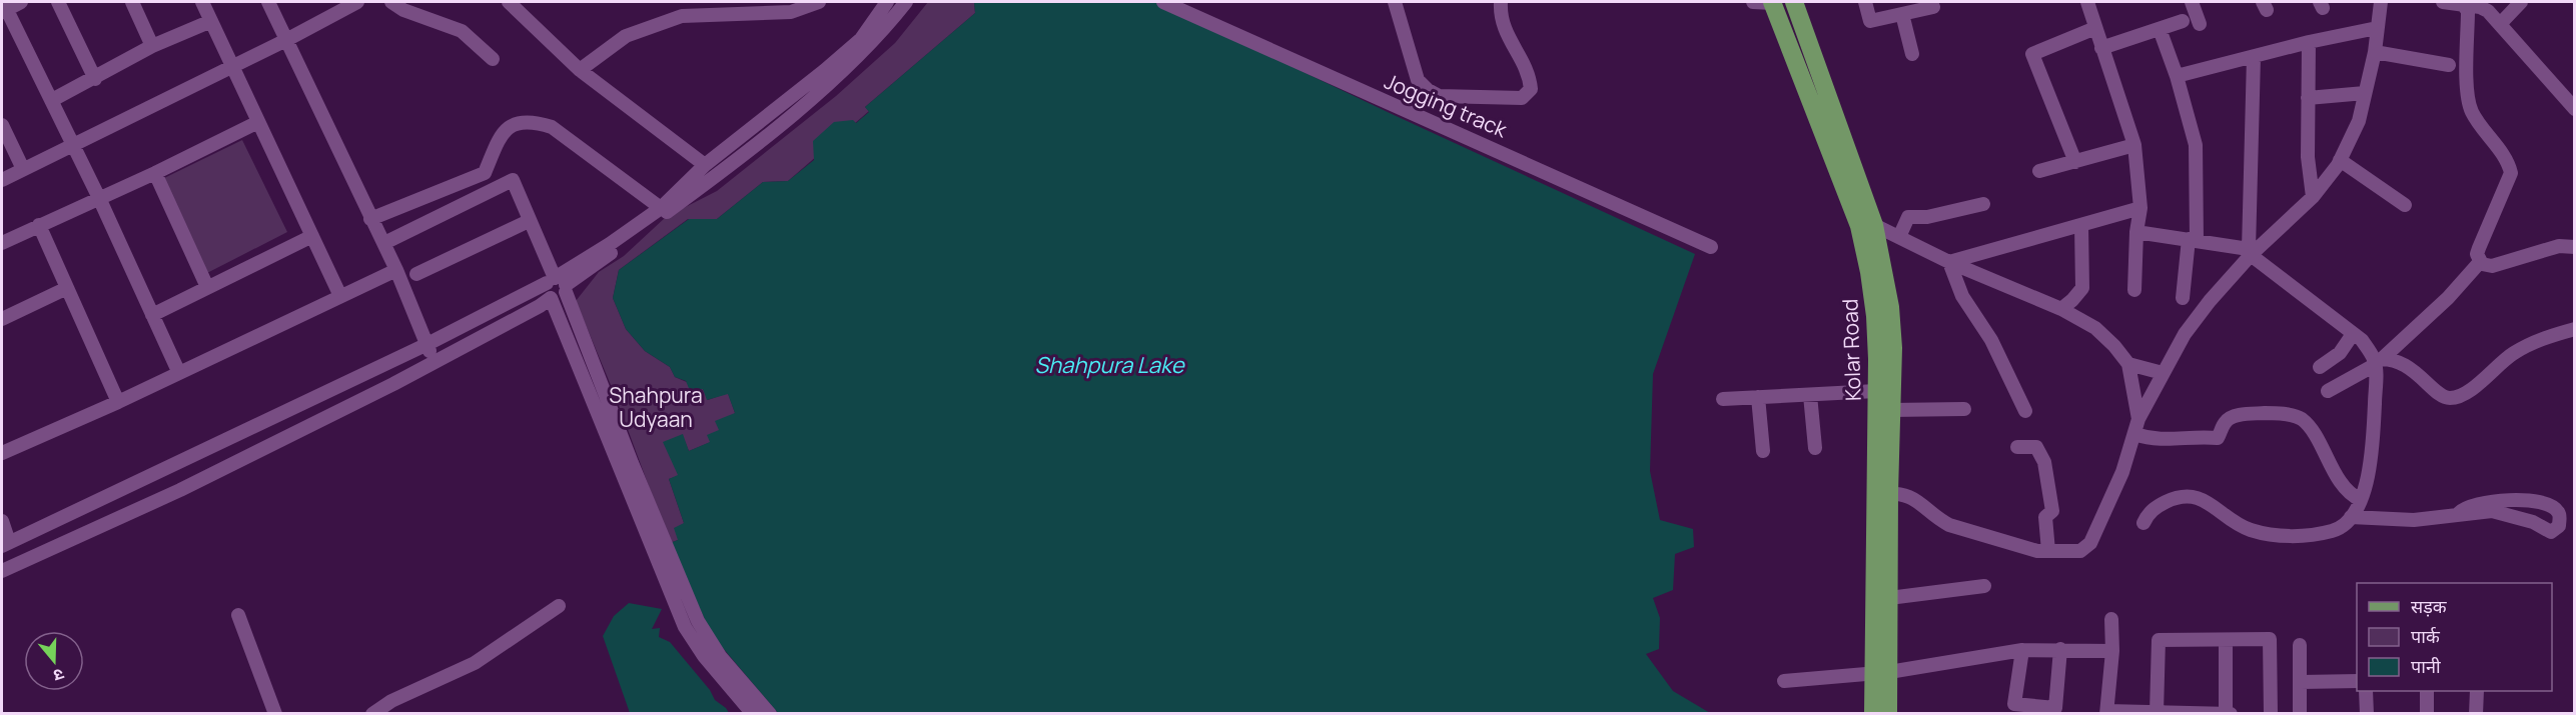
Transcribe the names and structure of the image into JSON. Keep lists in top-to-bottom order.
{
  "streets": {
    "main road": ["Kolar Road"],
    "street": ["Jogging track"]
  },
  "water": ["Shahpura Lake"],
  "parks": ["Shahpura Udyaan"],
  "legend": ["सड़क", "पार्क", "पानी"],
  "north": "bottom"
}
